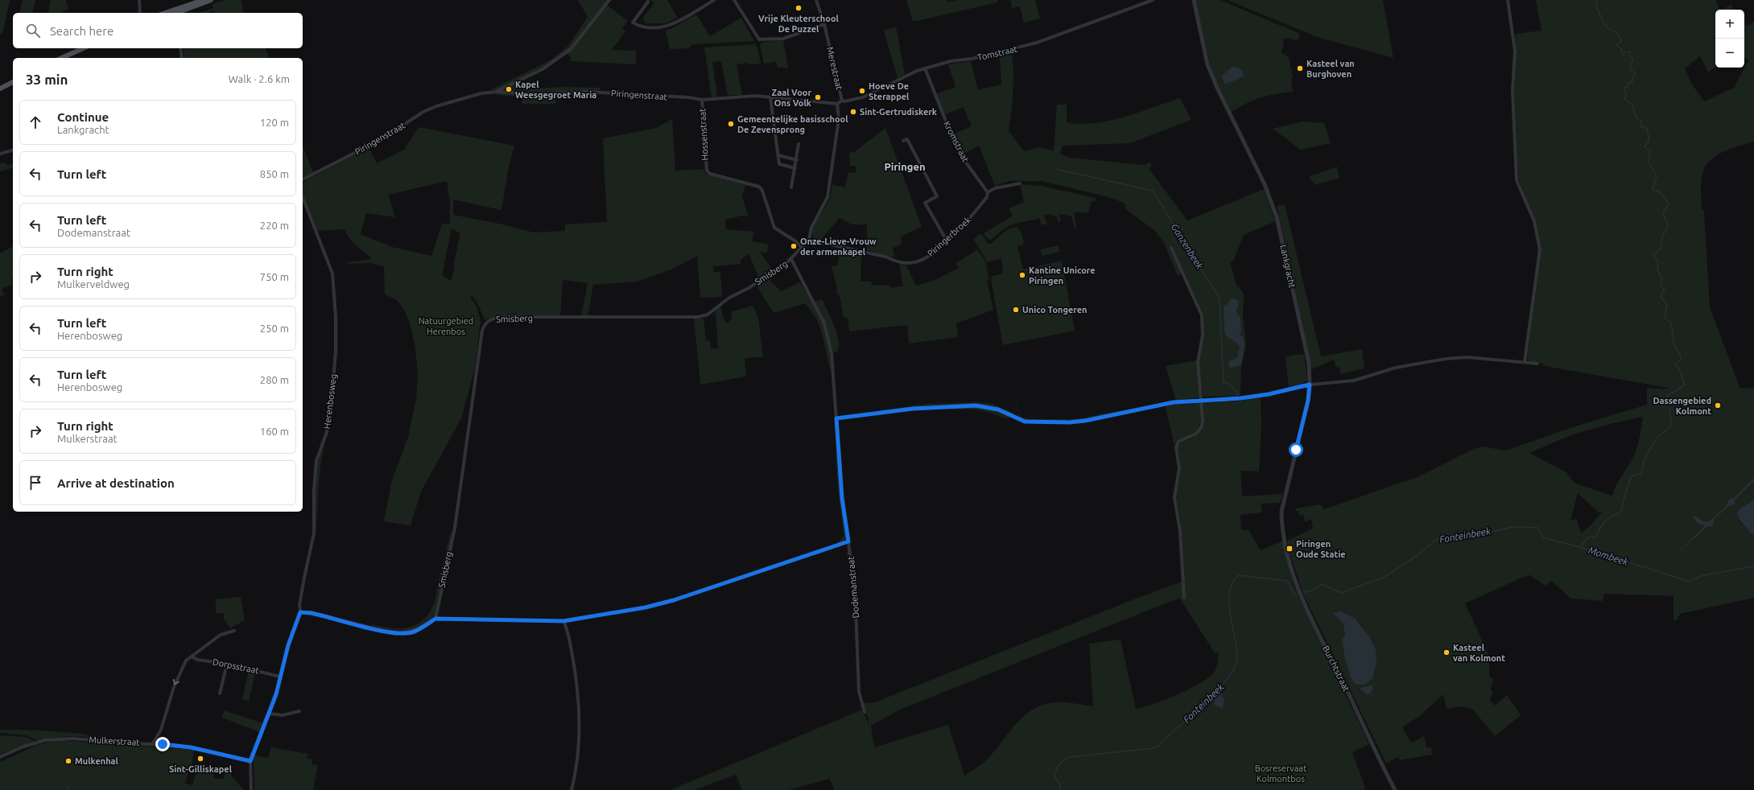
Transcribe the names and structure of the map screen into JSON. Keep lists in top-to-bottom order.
{
  "streets": {
    "street": [
      "Tomstraat",
      "Merestraat",
      "Piringenstraat",
      "Hossenstraat",
      "Kromstraat",
      "Piringerbroek",
      "Lankgracht",
      "Smisberg",
      "Herenbosweg",
      "Dodemanstraat",
      "Dorpsstraat",
      "Burchtstraat",
      "Mulkerstraat"
    ]
  },
  "crossings": [
    ["Tomstraat", "Merestraat"],
    ["Tomstraat", "Kromstraat"],
    ["Piringenstraat", "Hossenstraat"],
    ["Hossenstraat", "Smisberg"],
    ["Kromstraat", "Piringerbroek"],
    ["Piringerbroek", "Smisberg"],
    ["Lankgracht", "Burchtstraat"],
    ["Smisberg", "Dodemanstraat"],
    ["Herenbosweg", "Dorpsstraat"],
    ["Herenbosweg", "Mulkerstraat"]
  ],
  "districts": ["Piringen"],
  "water": ["Ganzenbeek", "Fonteinbeek", "Mombeek"],
  "parks": ["Natuurgebied Herenbos", "Bosreservaat Kolmontbos"],
  "places": {
    "other": [
      "Vrije Kleuterschool De Puzzel",
      "Kasteel van Burghoven",
      "Kapel Weesgegroet Maria",
      "Hoeve De Sterappel",
      "Zaal Voor Ons Volk",
      "Sint-Gertrudiskerk",
      "Gemeentelijke basisschool De Zevensprong",
      "Onze-Lieve-Vrouw der armenkapel",
      "Kantine Unicore Piringen",
      "Unico Tongeren",
      "Dassengebied Kolmont",
      "Kasteel van Kolmont",
      "Sint-Gilliskapel",
      "Mulkenhal"
    ],
    "transit": ["Piringen Oude Statie"]
  },
  "page": {
    "map_buttons": ["+", "−"],
    "search": "Search here",
    "heading": ["33 min", "Walk · 2.6 km"],
    "list": [
      ["Continue", "Lankgracht", "120 m"],
      ["Turn left", "850 m"],
      ["Turn left", "Dodemanstraat", "220 m"],
      ["Turn right", "Mulkerveldweg", "750 m"],
      ["Turn left", "Herenbosweg", "250 m"],
      ["Turn left", "Herenbosweg", "280 m"],
      ["Turn right", "Mulkerstraat", "160 m"],
      "Arrive at destination"
    ]
  }
}
